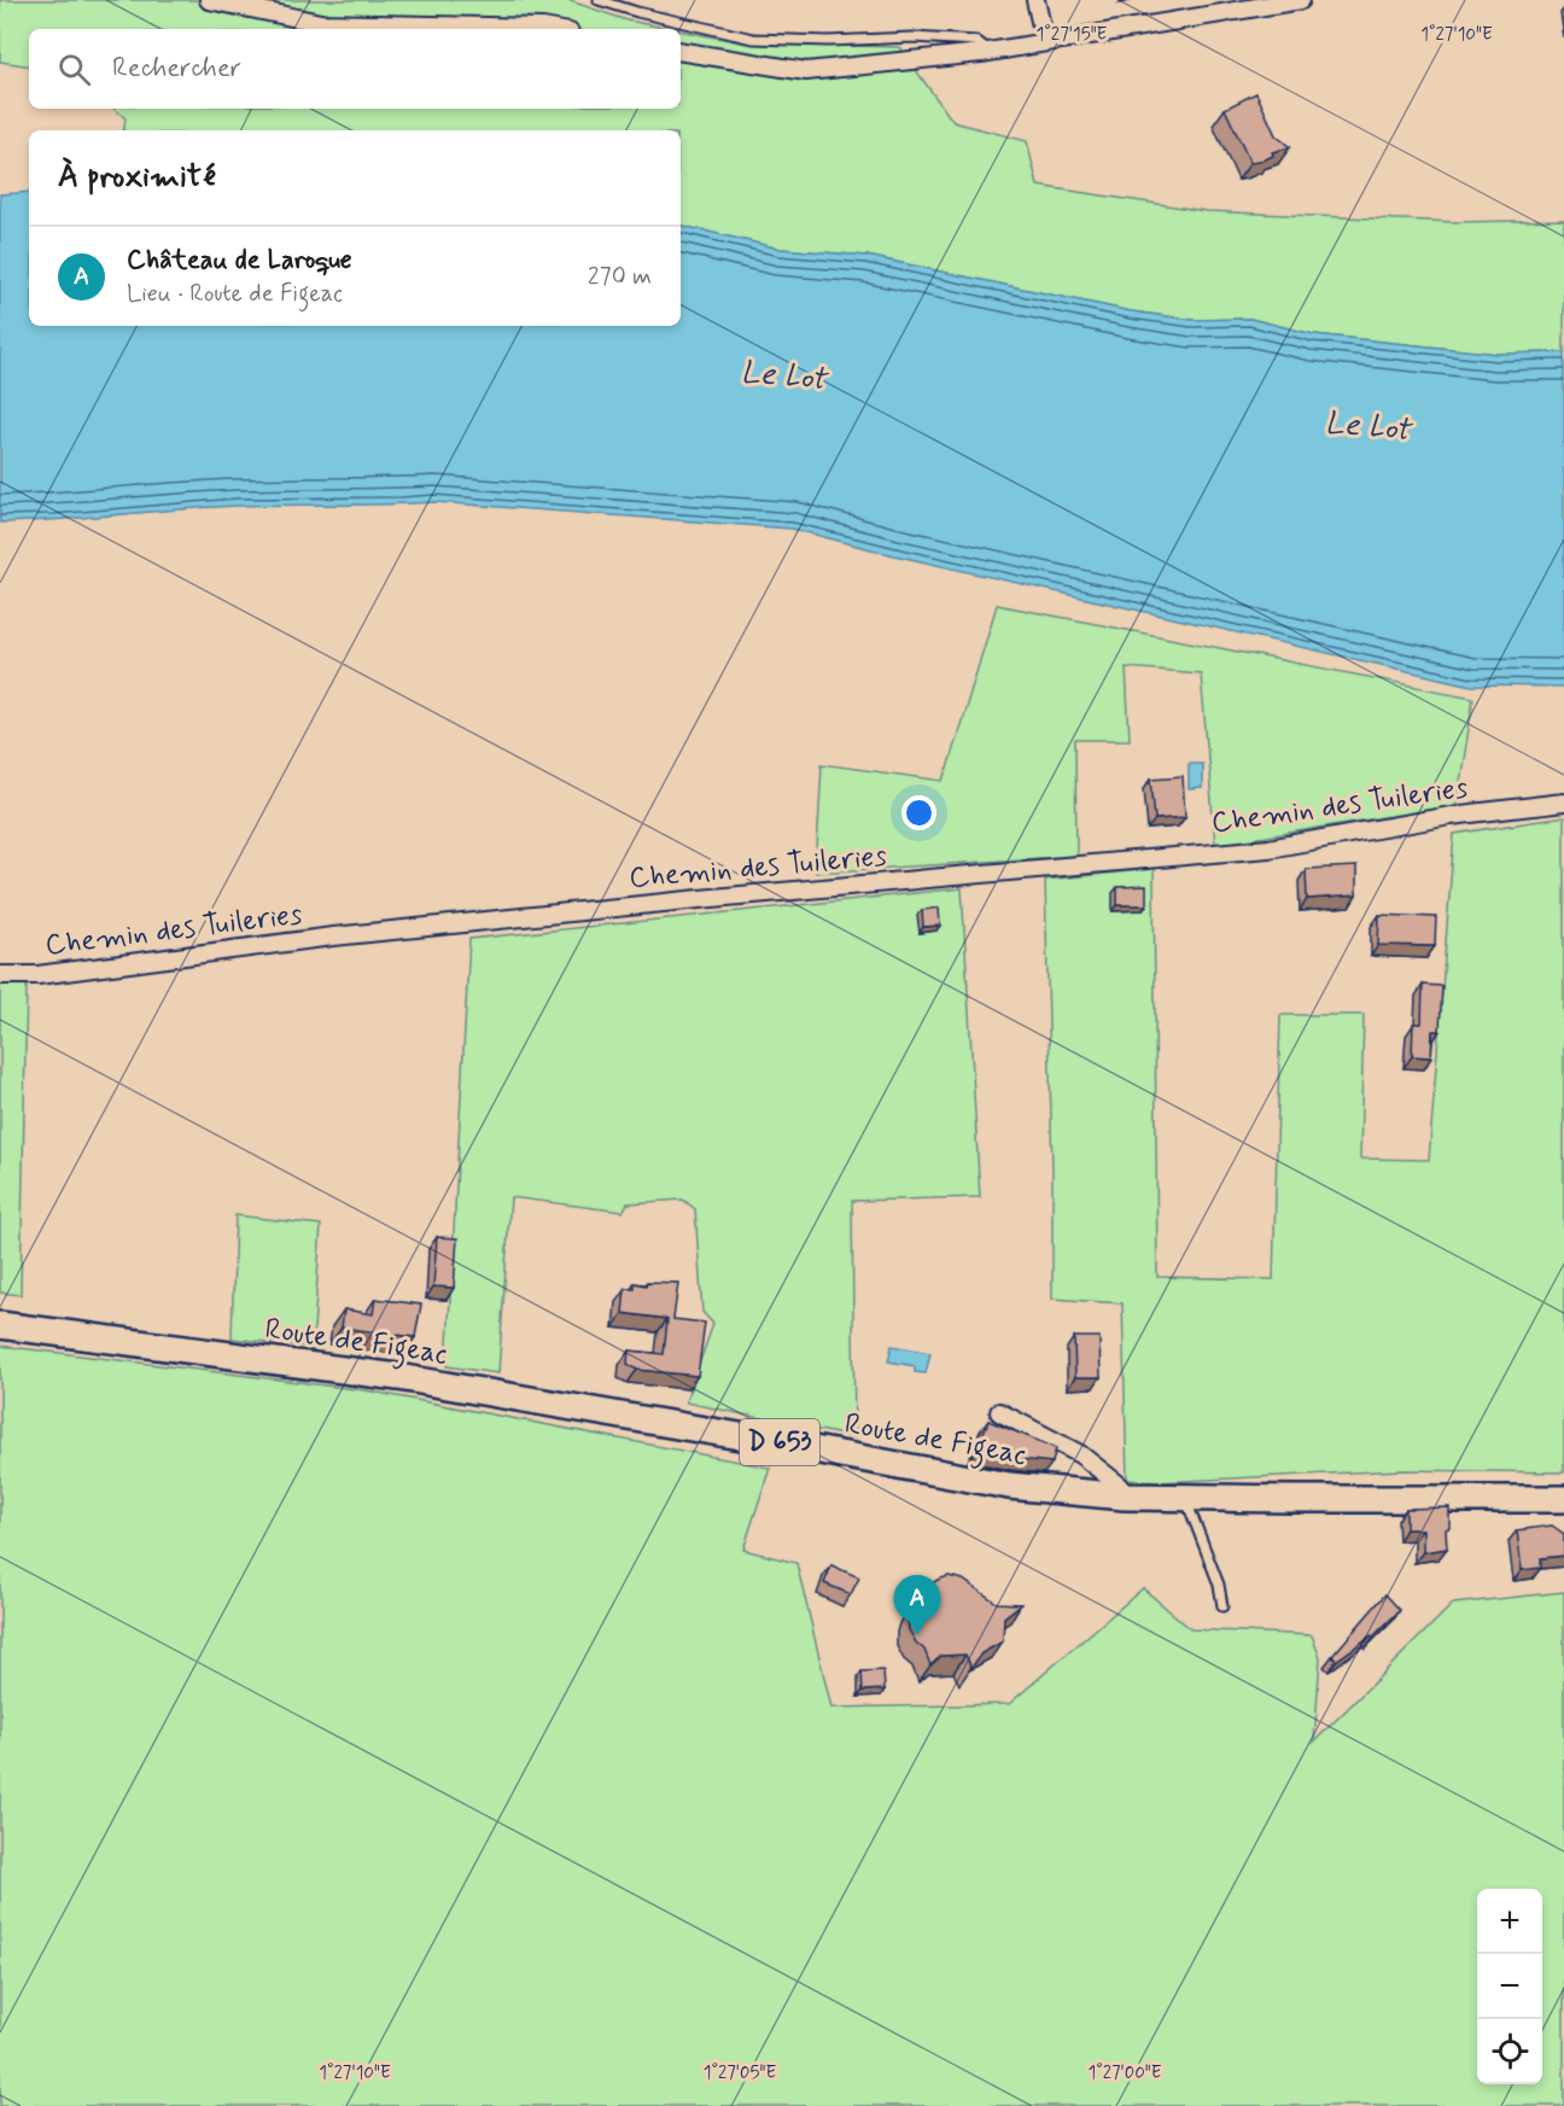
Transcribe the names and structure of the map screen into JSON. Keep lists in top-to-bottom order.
{
  "streets": {
    "main road": ["Route de Figeac", "D 653"],
    "street": ["Chemin des Tuileries"]
  },
  "water": ["Le Lot"],
  "page": {
    "search": "Rechercher",
    "heading": "À proximité",
    "list": [
      {
        "mark": "A",
        "name": "Château de Laroque",
        "note": "Lieu · Route de Figeac",
        "value": "270 m"
      }
    ],
    "pins": "A",
    "map_buttons": ["+", "−"]
  },
  "coordinates": [
    "1°27'15\"E",
    "1°27'10\"E",
    "1°27'05\"E",
    "1°27'00\"E"
  ]
}
